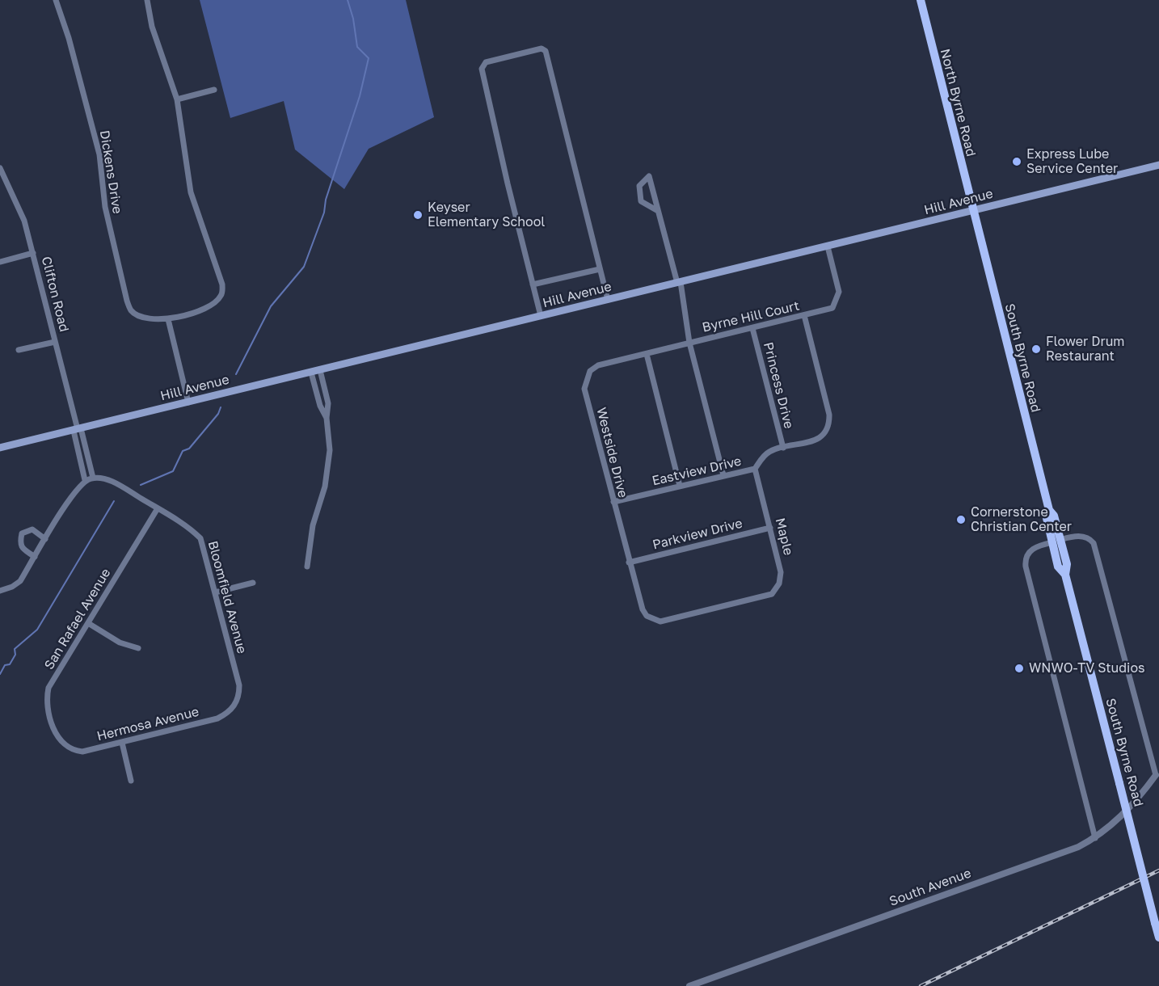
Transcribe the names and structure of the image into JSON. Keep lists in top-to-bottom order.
{
  "streets": {
    "main road": ["North Byrne Road", "Hill Avenue", "South Byrne Road"],
    "street": [
      "Dickens Drive",
      "Clifton Road",
      "Byrne Hill Court",
      "Princess Drive",
      "Westside Drive",
      "Eastview Drive",
      "Parkview Drive",
      "Maple",
      "Bloomfield Avenue",
      "San Rafael Avenue",
      "Hermosa Avenue",
      "South Avenue"
    ]
  },
  "crossings": [
    ["North Byrne Road", "Hill Avenue"],
    ["North Byrne Road", "South Byrne Road"],
    ["Hill Avenue", "Clifton Road"],
    ["Hill Avenue", "Byrne Hill Court"],
    ["Hill Avenue", "South Byrne Road"],
    ["Byrne Hill Court", "Princess Drive"],
    ["Byrne Hill Court", "Westside Drive"],
    ["Byrne Hill Court", "Eastview Drive"],
    ["South Byrne Road", "South Avenue"],
    ["Princess Drive", "Eastview Drive"],
    ["Westside Drive", "Eastview Drive"],
    ["Westside Drive", "Parkview Drive"],
    ["Westside Drive", "Maple"],
    ["Eastview Drive", "Maple"],
    ["Parkview Drive", "Maple"],
    ["Bloomfield Avenue", "San Rafael Avenue"],
    ["Bloomfield Avenue", "Hermosa Avenue"],
    ["San Rafael Avenue", "Hermosa Avenue"]
  ],
  "places": [
    "Express Lube Service Center",
    "Keyser Elementary School",
    "Flower Drum Restaurant",
    "Cornerstone Christian Center",
    "WNWO-TV Studios"
  ]
}
